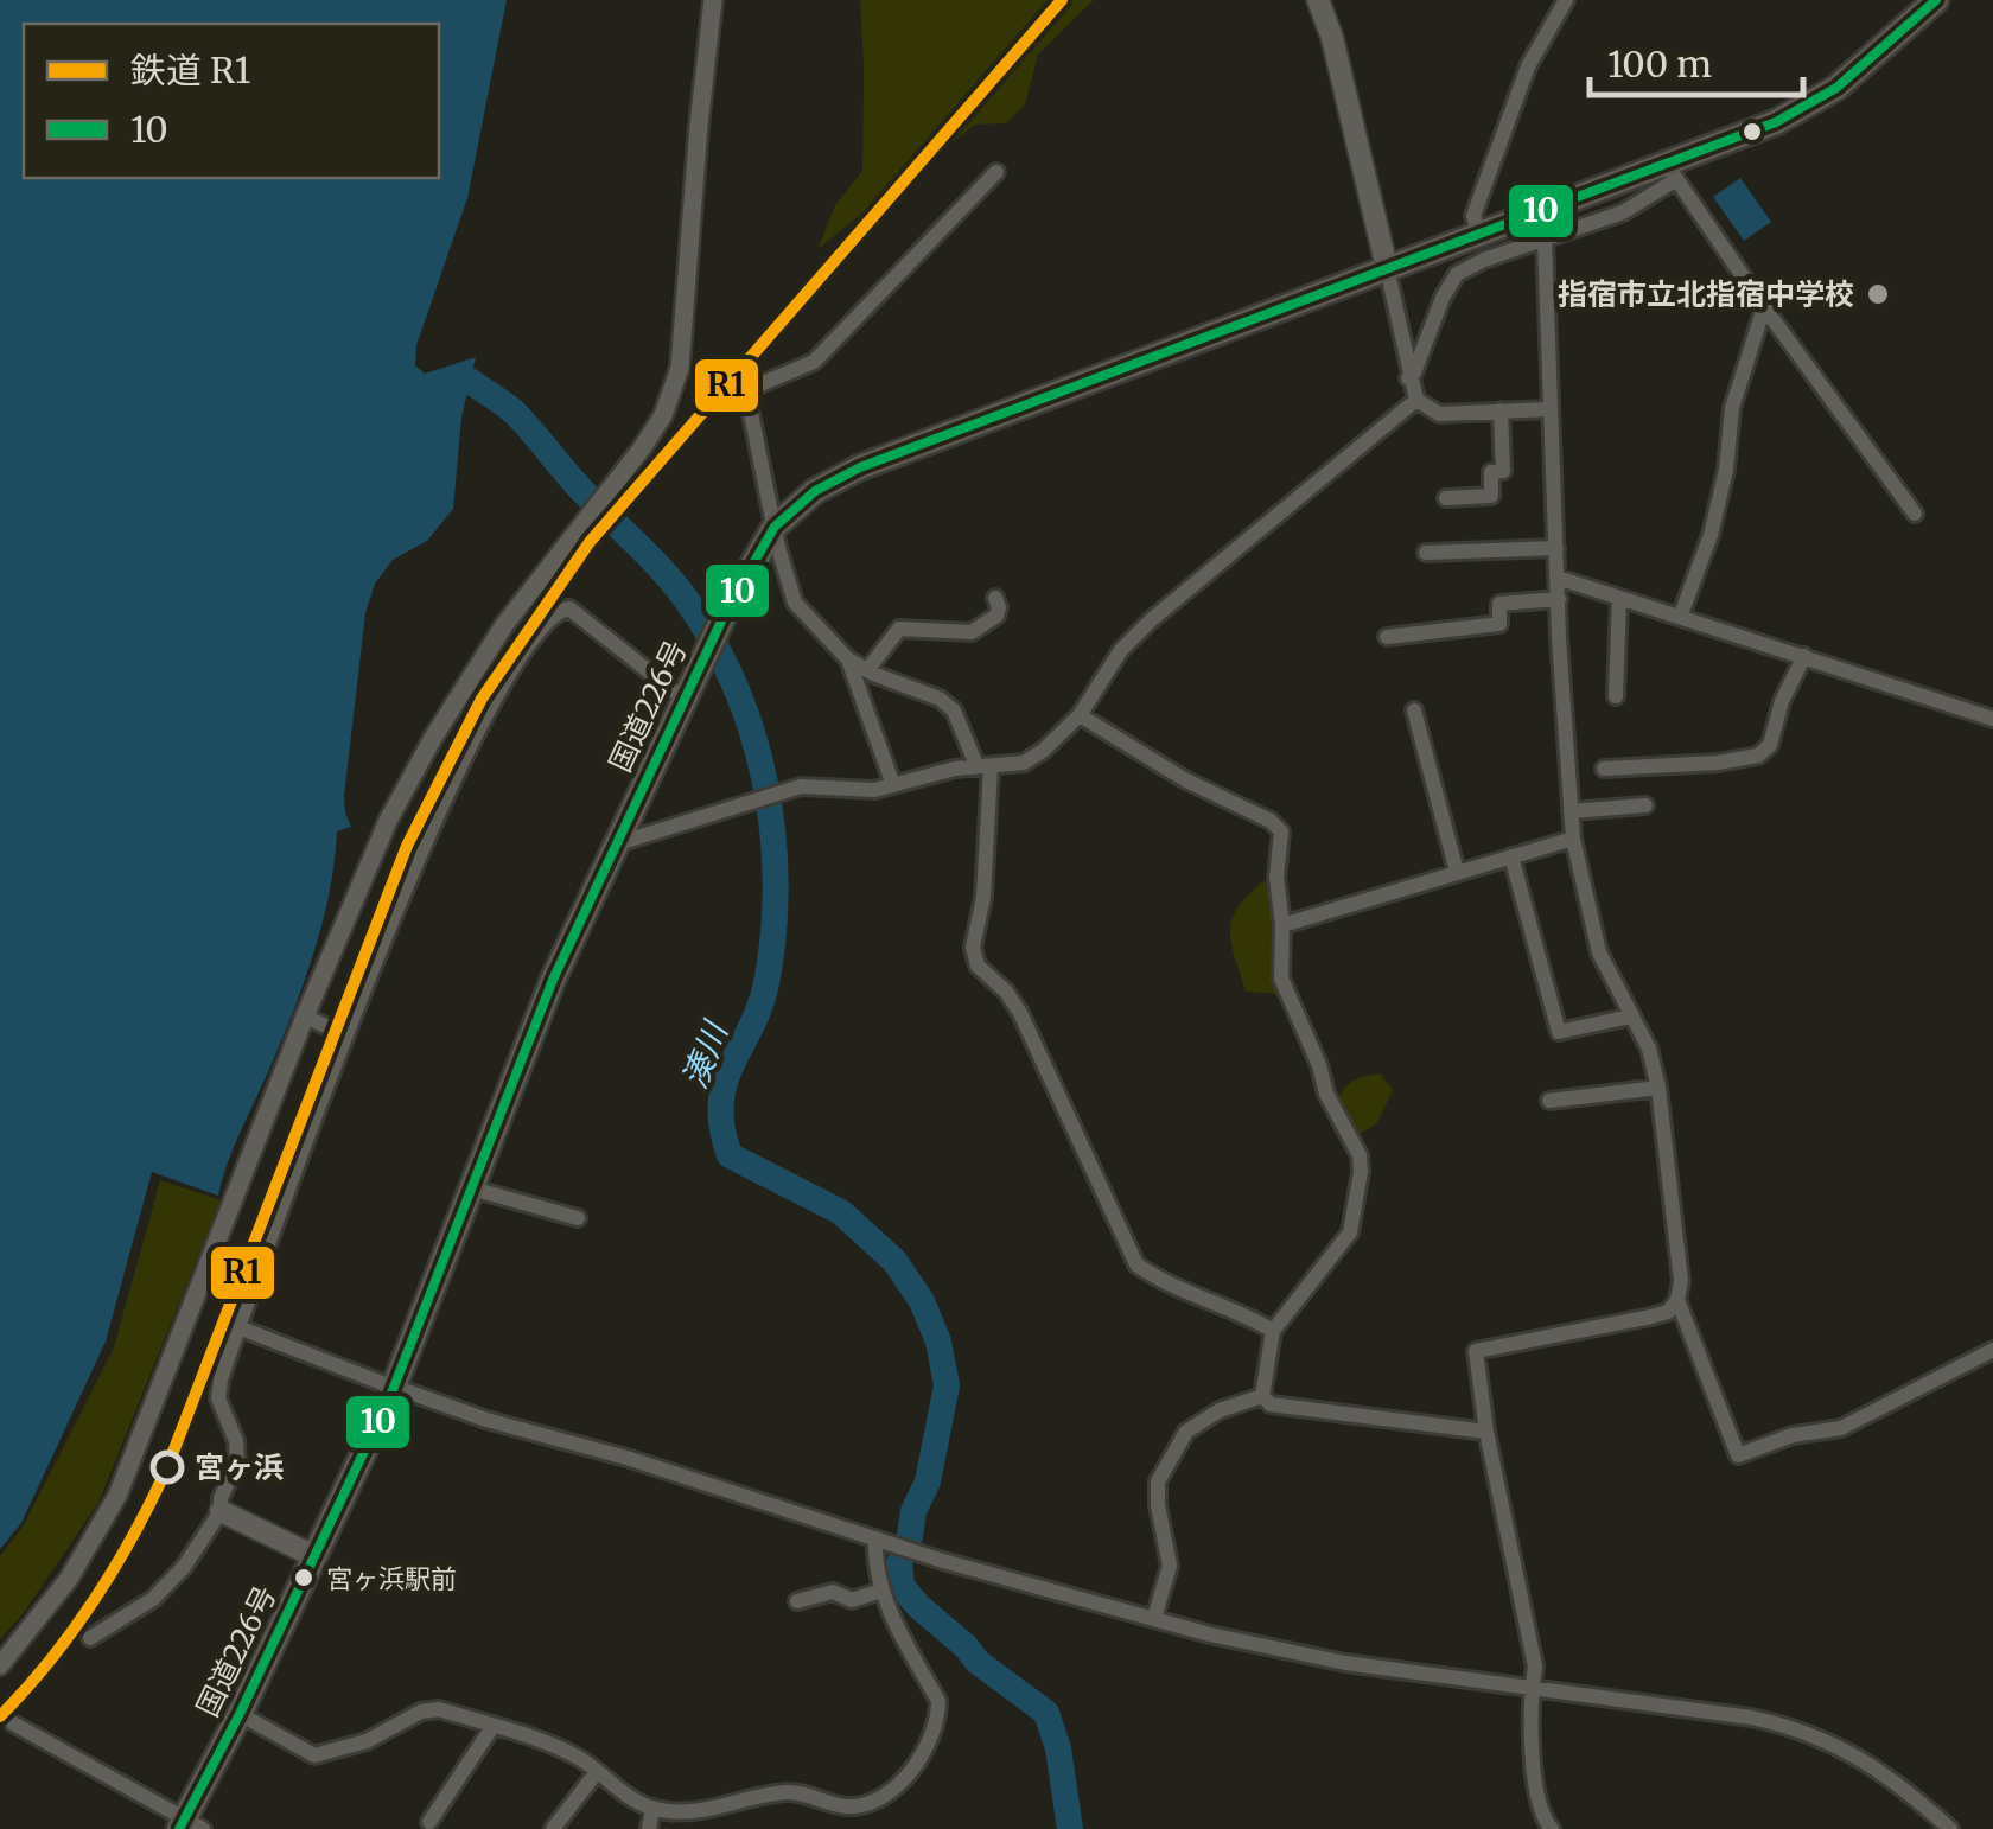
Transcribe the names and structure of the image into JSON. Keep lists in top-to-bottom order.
{
  "streets": {
    "highway": ["国道226号"]
  },
  "water": ["湊川"],
  "places": ["指宿市立北指宿中学校", "宮ヶ浜", "宮ヶ浜駅前"],
  "lines": ["rail line R1", "transit line 10"],
  "legend": ["鉄道 R1", "10"],
  "scale_bar": "100 m"
}
